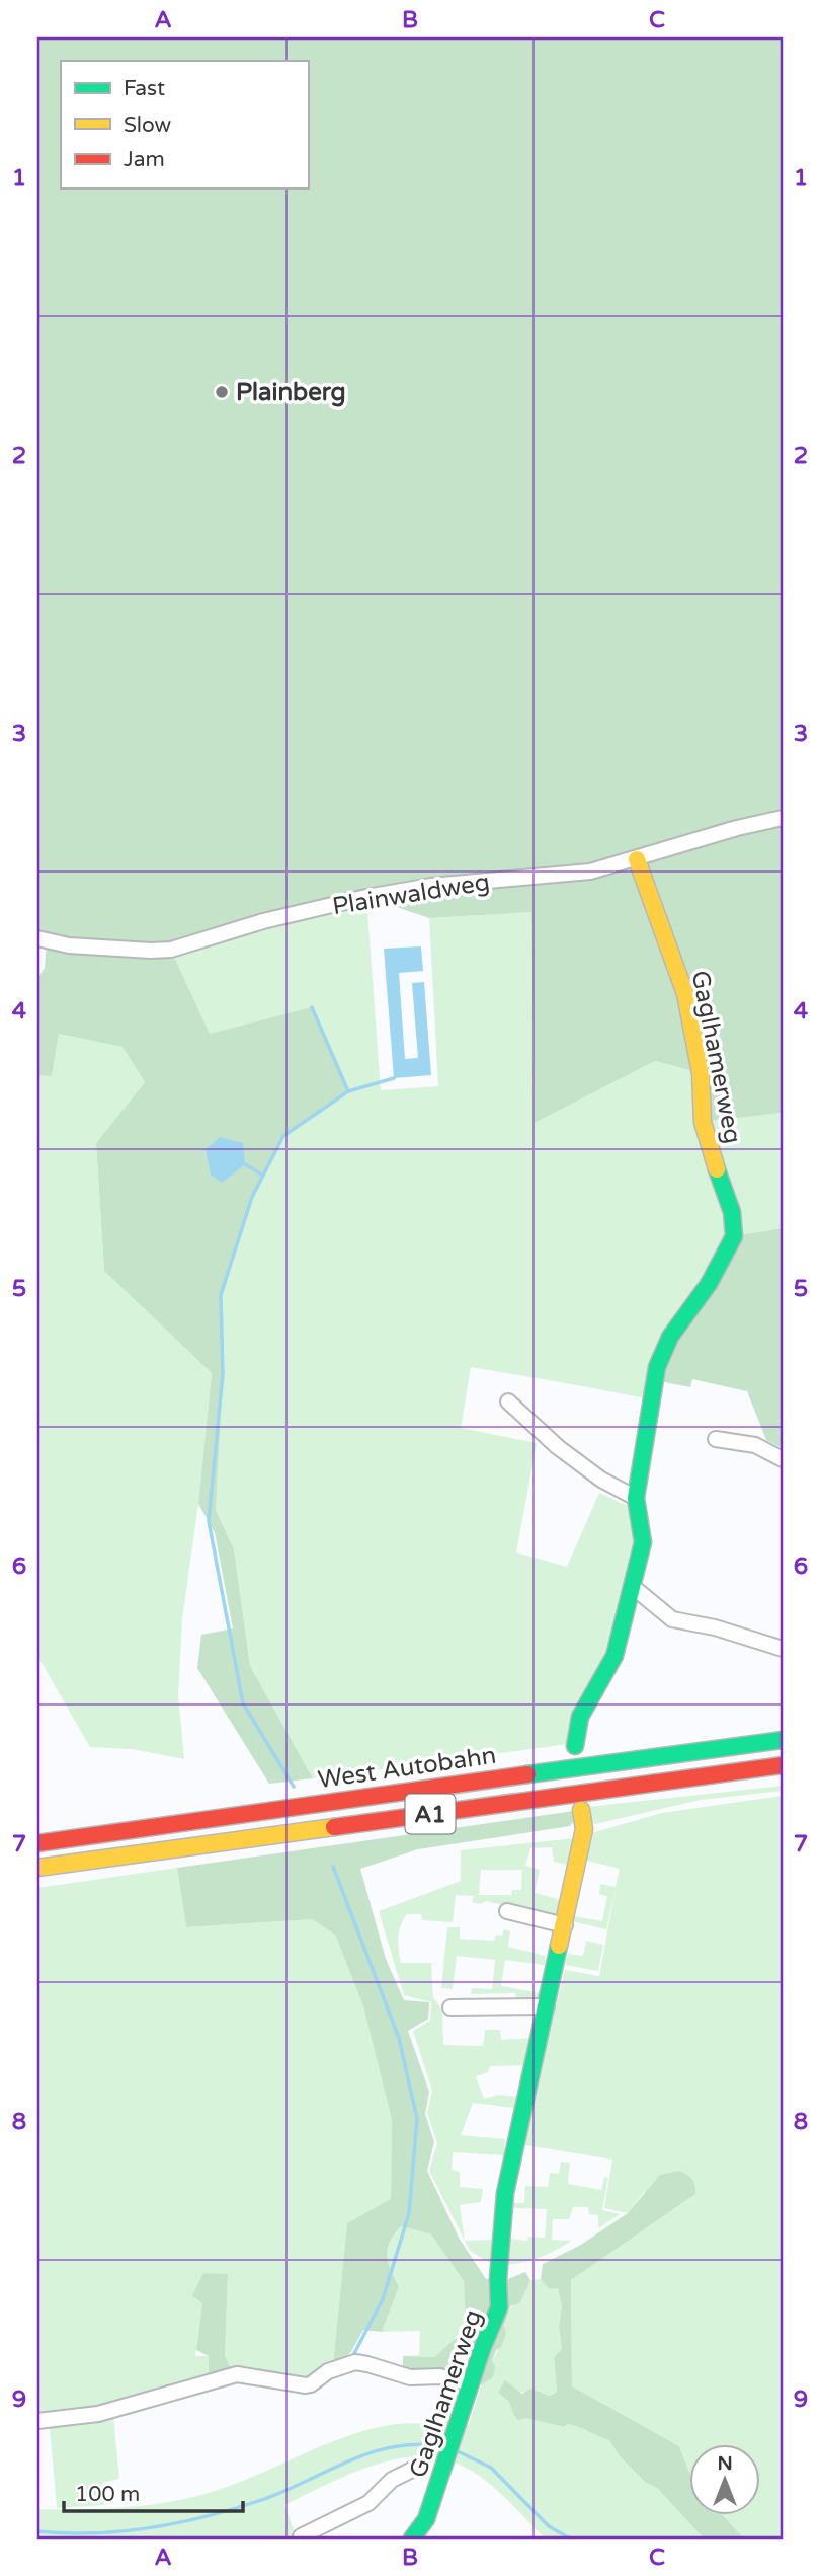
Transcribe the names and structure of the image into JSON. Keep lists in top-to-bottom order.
{
  "streets": {
    "main road": ["Gaglhamerweg", "West Autobahn", "A1"],
    "street": ["Plainwaldweg"]
  },
  "crossings": [
    ["Plainwaldweg", "Gaglhamerweg"]
  ],
  "places": ["Plainberg"],
  "legend": ["Fast", "Slow", "Jam"],
  "scale_bar": "100 m",
  "north": "top",
  "grid": {
    "columns": ["A", "B", "C"],
    "rows": [
      "1",
      "2",
      "3",
      "4",
      "5",
      "6",
      "7",
      "8",
      "9"
    ]
  }
}
